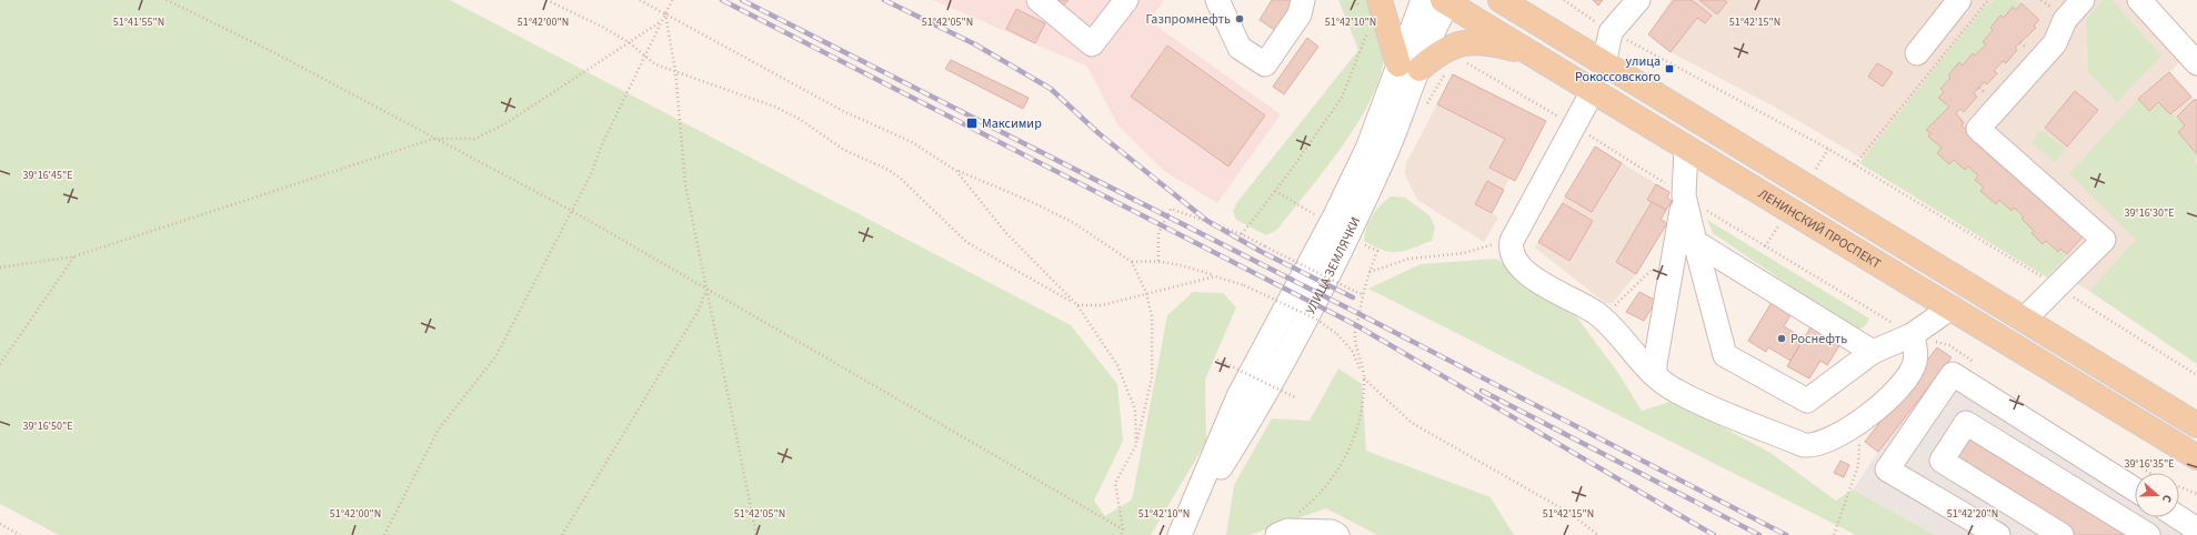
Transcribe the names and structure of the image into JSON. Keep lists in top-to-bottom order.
{
  "streets": {
    "main road": ["ЛЕНИНСКИЙ ПРОСПЕКТ"],
    "street": ["УЛИЦА ЗЕМЛЯЧКИ"]
  },
  "crossings": [
    ["ЛЕНИНСКИЙ ПРОСПЕКТ", "УЛИЦА ЗЕМЛЯЧКИ"]
  ],
  "places": {
    "other": ["Газпромнефть", "Роснефть"],
    "transit": ["улица Рокоссовского", "Максимир"]
  },
  "north": "right",
  "coordinates": [
    "51°41'55\"N",
    "51°42'00\"N",
    "51°42'05\"N",
    "51°42'10\"N",
    "51°42'15\"N",
    "39°16'45\"E",
    "39°16'30\"E",
    "39°16'50\"E",
    "39°16'35\"E",
    "51°42'20\"N"
  ]
}
